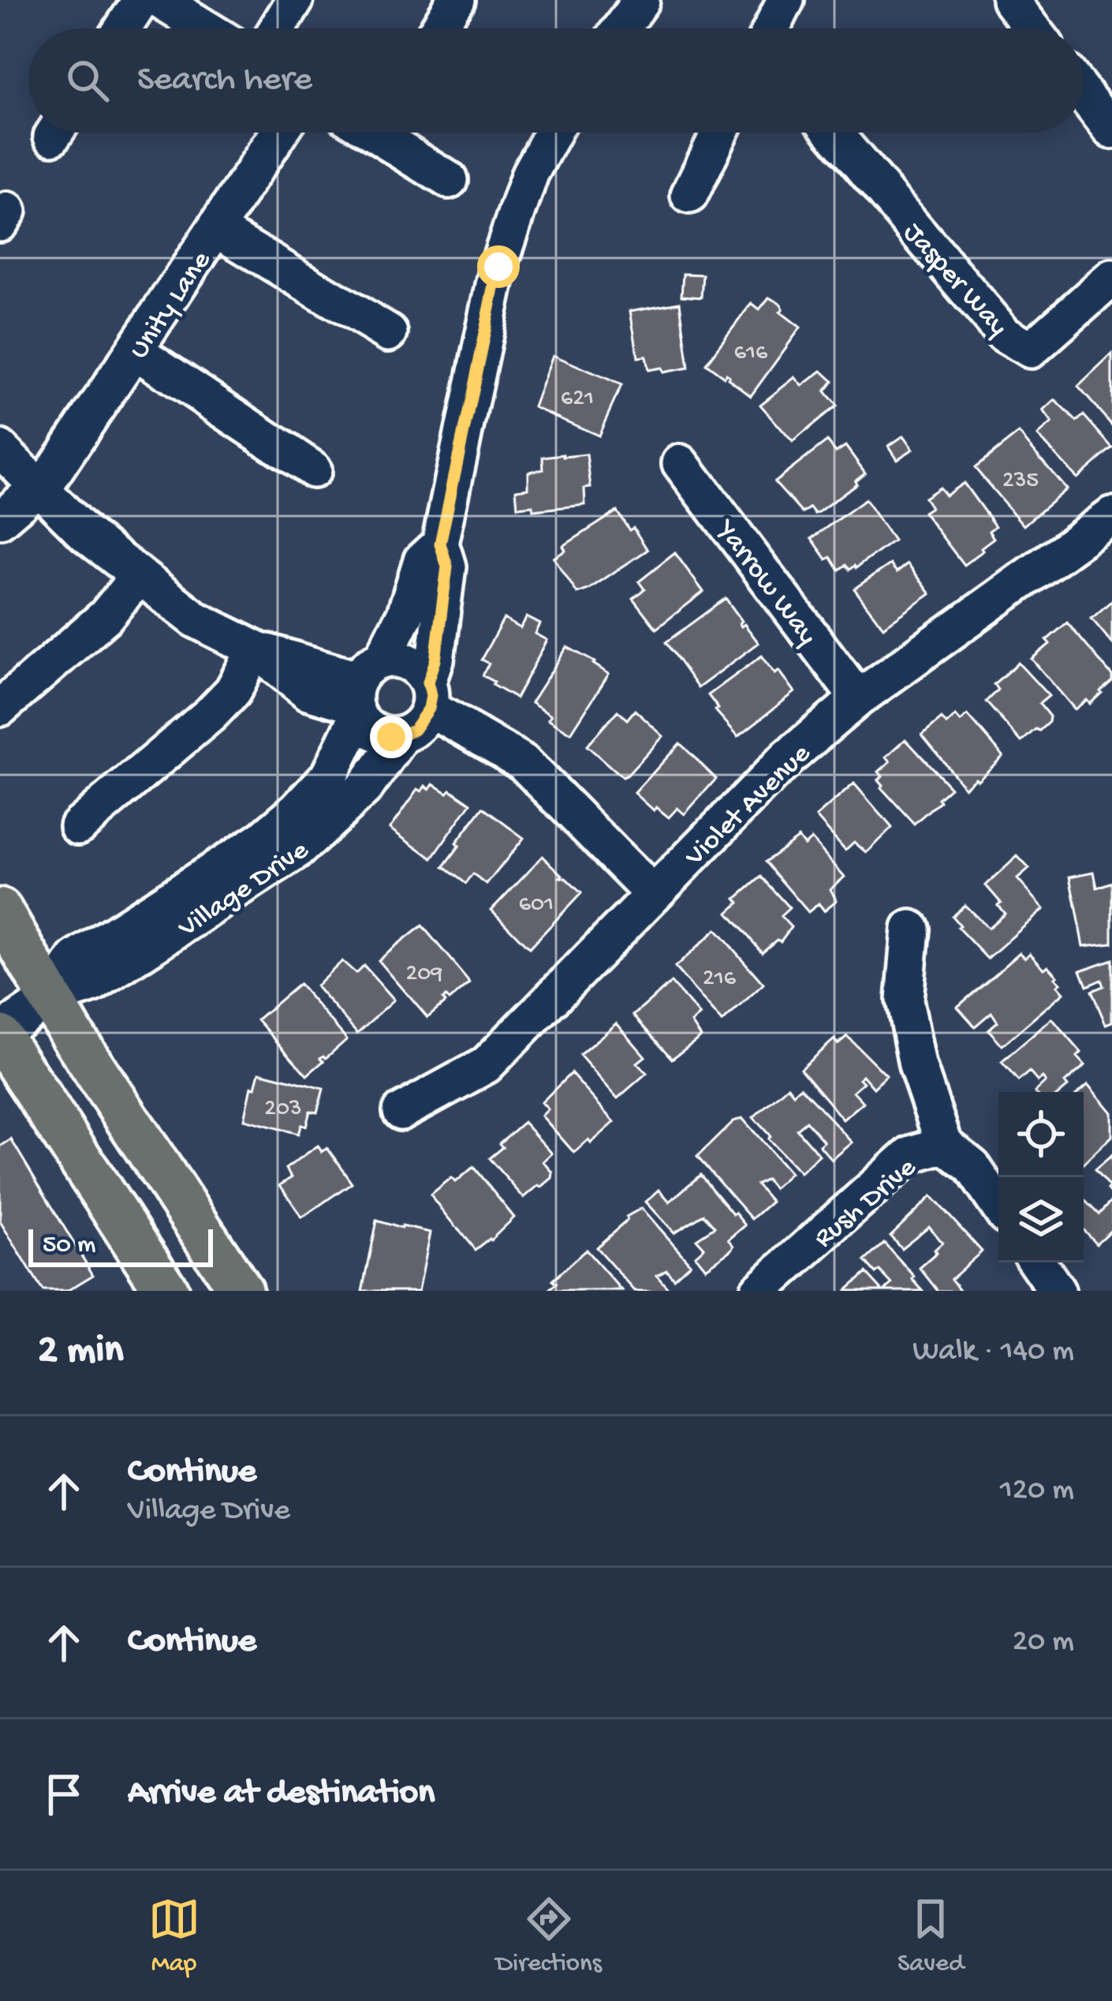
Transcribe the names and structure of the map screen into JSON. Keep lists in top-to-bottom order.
{
  "streets": {
    "street": [
      "Jasper Way",
      "Unity Lane",
      "Yarrow Way",
      "Violet Avenue",
      "Village Drive",
      "Rush Drive"
    ]
  },
  "crossings": [
    ["Yarrow Way", "Violet Avenue"]
  ],
  "house_numbers": [
    "616",
    "621",
    "235",
    "601",
    "209",
    "216",
    "203"
  ],
  "scale_bar": "50 m",
  "page": {
    "search": "Search here",
    "scale": "50 m",
    "heading": ["2 min", "Walk · 140 m"],
    "list": [
      ["Continue", "Village Drive", "120 m"],
      ["Continue", "20 m"],
      "Arrive at destination"
    ],
    "nav": ["Map", "Directions", "Saved"]
  }
}
